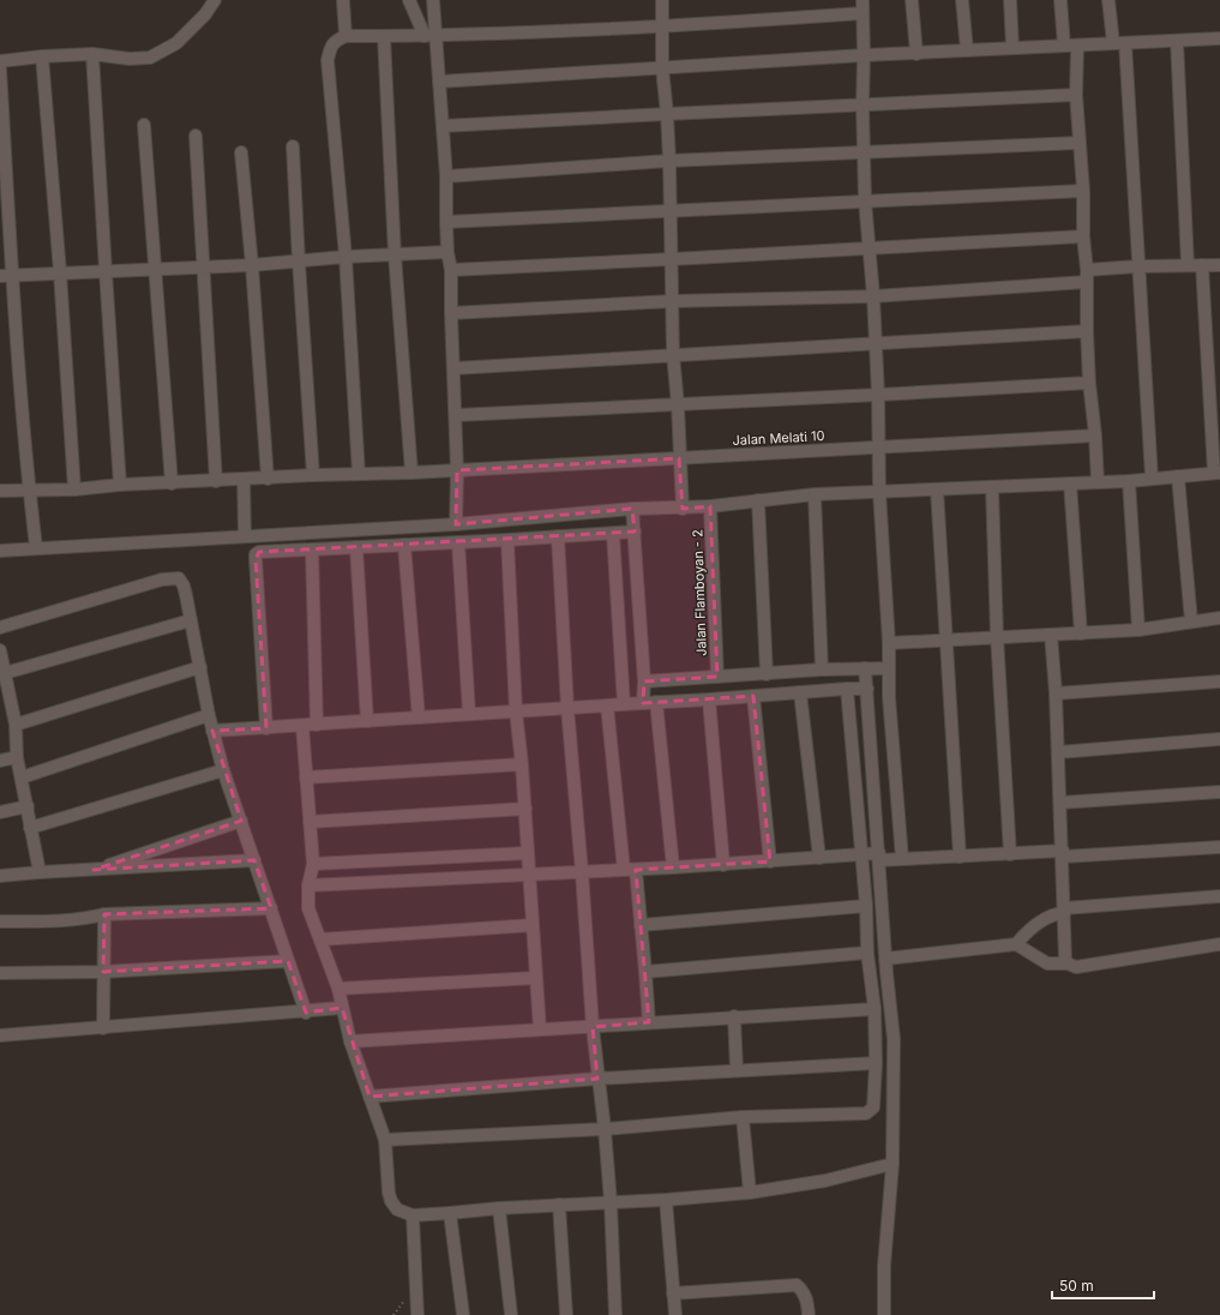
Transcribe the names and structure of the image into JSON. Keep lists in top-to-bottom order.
{
  "streets": {
    "street": ["Jalan Melati 10", "Jalan Flamboyan - 2"]
  },
  "scale_bar": "50 m"
}
